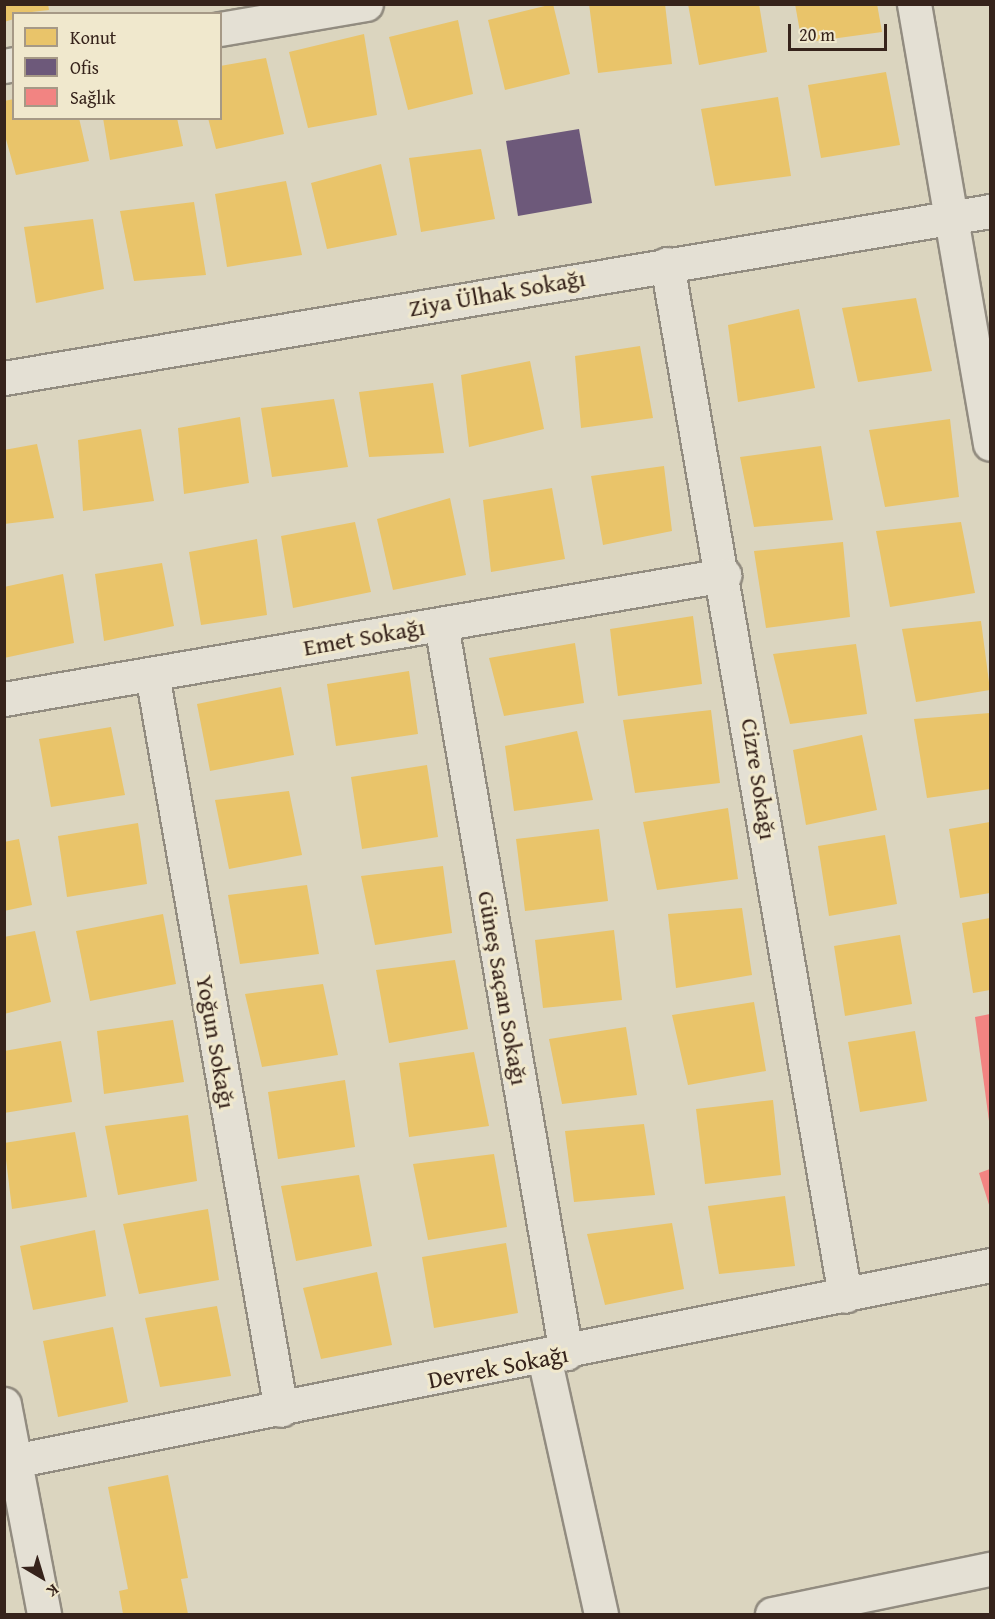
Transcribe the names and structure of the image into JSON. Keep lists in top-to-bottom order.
{
  "streets": {
    "street": [
      "Ziya Ülhak Sokağı",
      "Emet Sokağı",
      "Cizre Sokağı",
      "Güneş Saçan Sokağı",
      "Yoğun Sokağı",
      "Devrek Sokağı"
    ]
  },
  "crossings": [
    ["Ziya Ülhak Sokağı", "Cizre Sokağı"],
    ["Emet Sokağı", "Cizre Sokağı"],
    ["Emet Sokağı", "Güneş Saçan Sokağı"],
    ["Emet Sokağı", "Yoğun Sokağı"],
    ["Cizre Sokağı", "Devrek Sokağı"],
    ["Güneş Saçan Sokağı", "Devrek Sokağı"],
    ["Yoğun Sokağı", "Devrek Sokağı"]
  ],
  "legend": ["Konut", "Ofis", "Sağlık"],
  "scale_bar": "20 m",
  "north": "bottom right"
}
